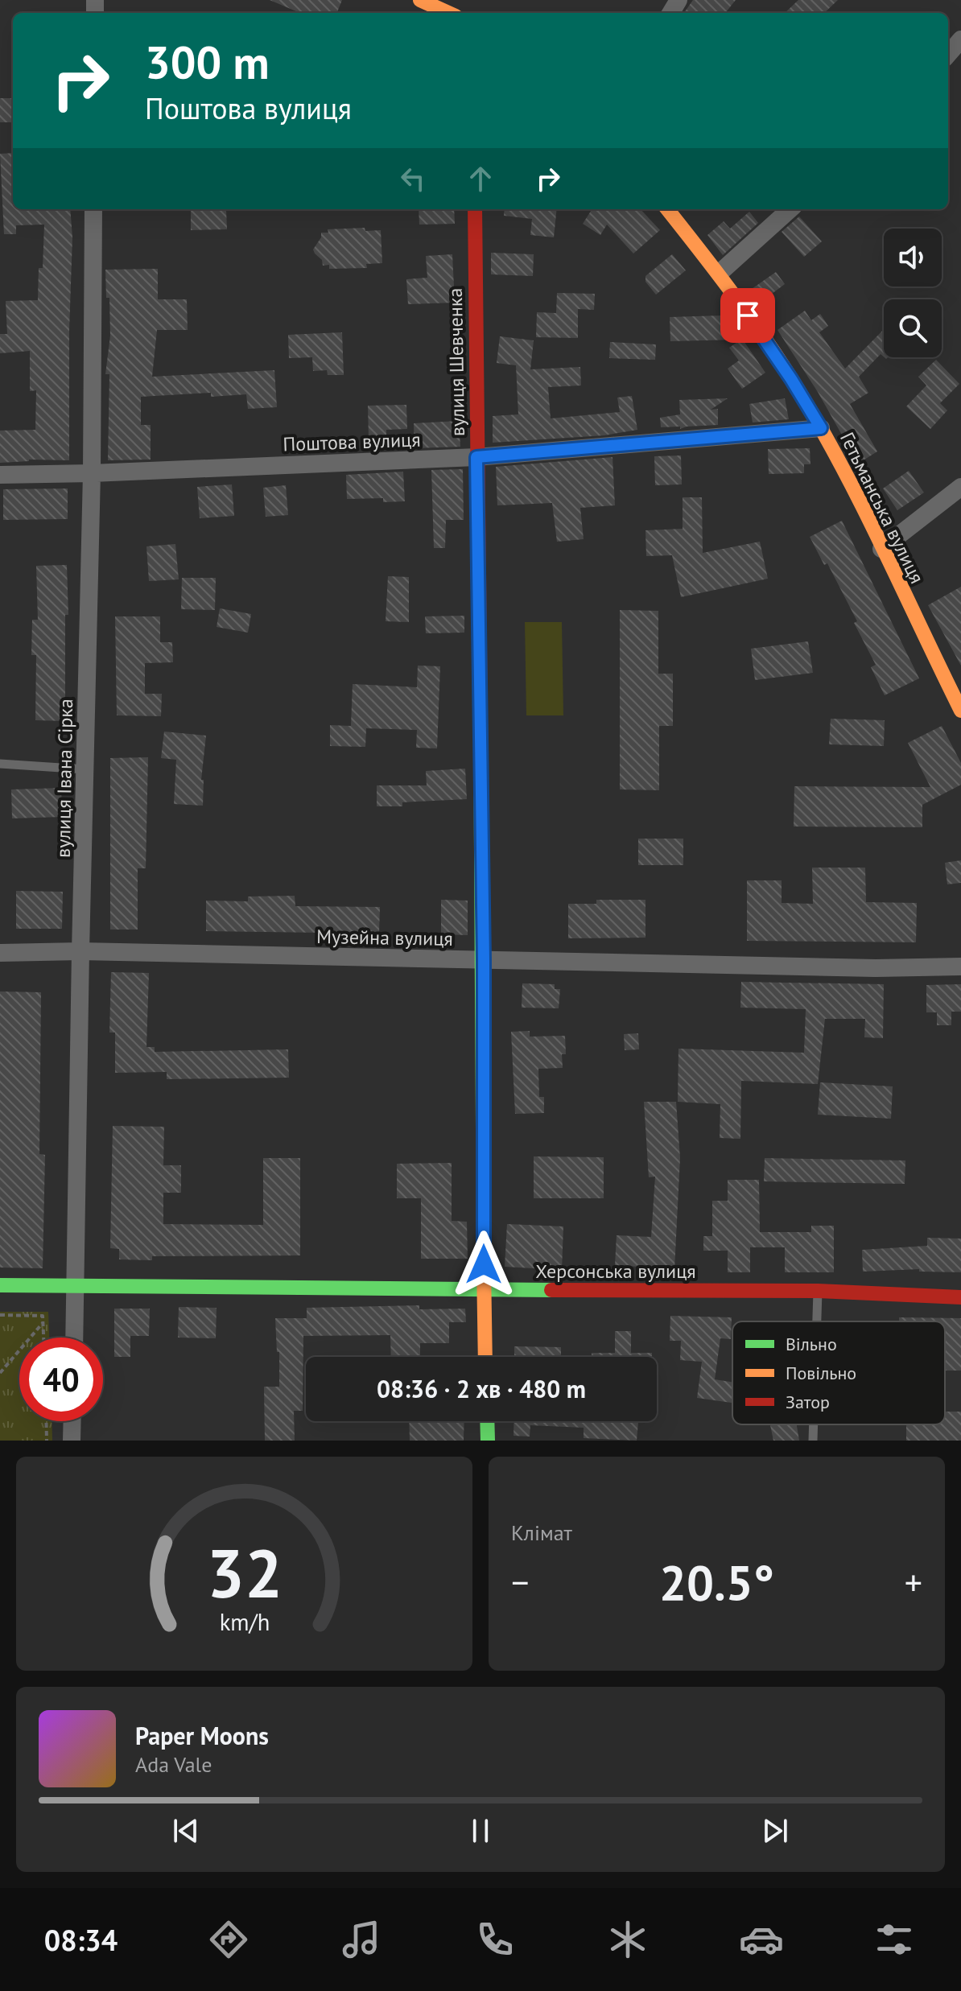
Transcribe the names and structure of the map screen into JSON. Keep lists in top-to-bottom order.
{
  "streets": {
    "street": [
      "вулиця Шевченка",
      "Поштова вулиця",
      "Гетьманська вулиця",
      "вулиця Івана Сірка",
      "Музейна вулиця",
      "Херсонська вулиця"
    ]
  },
  "crossings": [
    ["вулиця Шевченка", "Поштова вулиця"],
    ["вулиця Шевченка", "Музейна вулиця"],
    ["вулиця Шевченка", "Херсонська вулиця"],
    ["Поштова вулиця", "Гетьманська вулиця"],
    ["Поштова вулиця", "вулиця Івана Сірка"],
    ["вулиця Івана Сірка", "Музейна вулиця"],
    ["вулиця Івана Сірка", "Херсонська вулиця"]
  ],
  "legend": ["Вільно", "Повільно", "Затор"],
  "page": {
    "turn": ["300 m", "Поштова вулиця"],
    "limit": "40",
    "trip": "08:36 · 2 хв · 480 m",
    "tile": "Клімат",
    "heat": ["−", "20.5°", "+"],
    "song": ["Paper Moons", "Ada Vale"],
    "tabs": "08:34",
    "gauge": ["32", "km/h"]
  }
}
